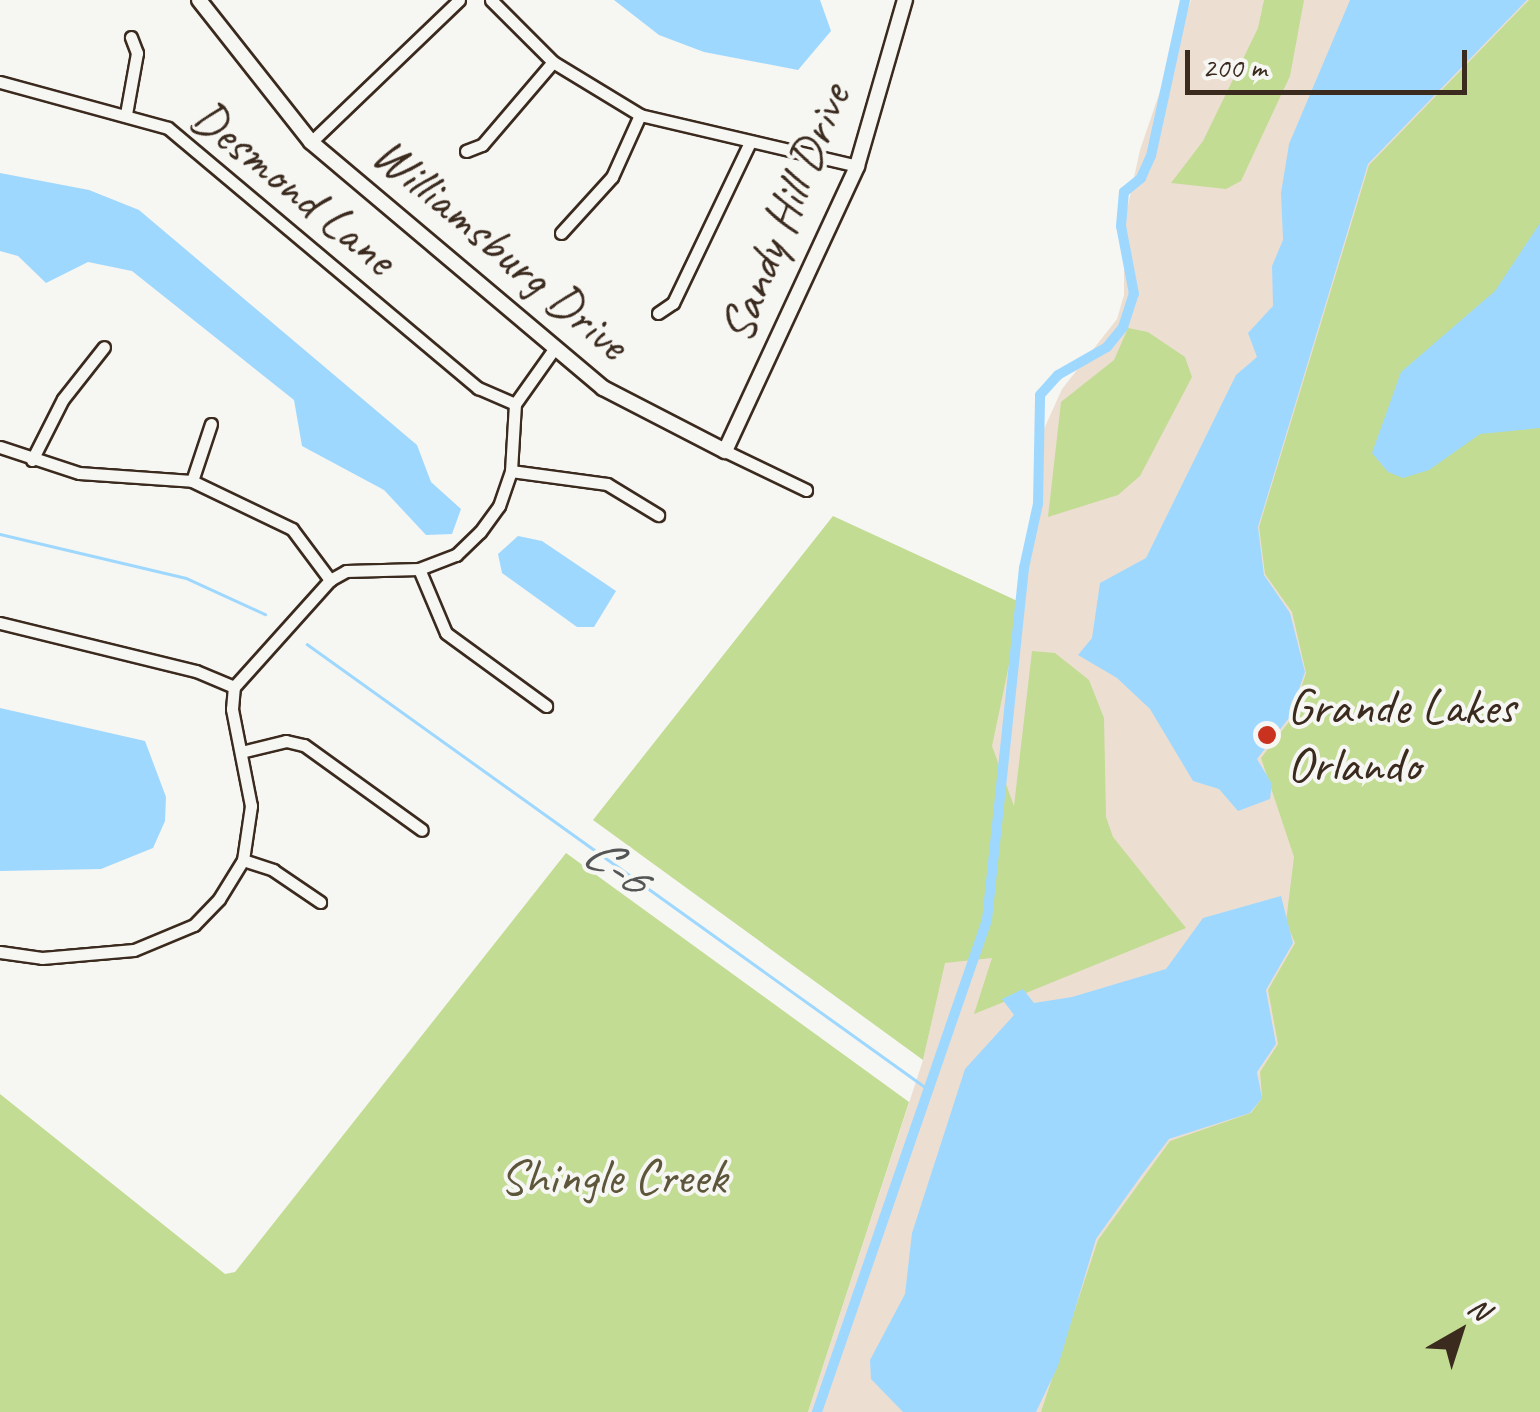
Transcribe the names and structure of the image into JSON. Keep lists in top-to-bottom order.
{
  "streets": {
    "street": ["Desmond Lane", "Sandy Hill Drive", "Williamsburg Drive"]
  },
  "crossings": [
    ["Sandy Hill Drive", "Williamsburg Drive"]
  ],
  "water": ["C-6"],
  "parks": ["Shingle Creek"],
  "places": ["Grande Lakes Orlando"],
  "scale_bar": "200 m",
  "north": "top right"
}
